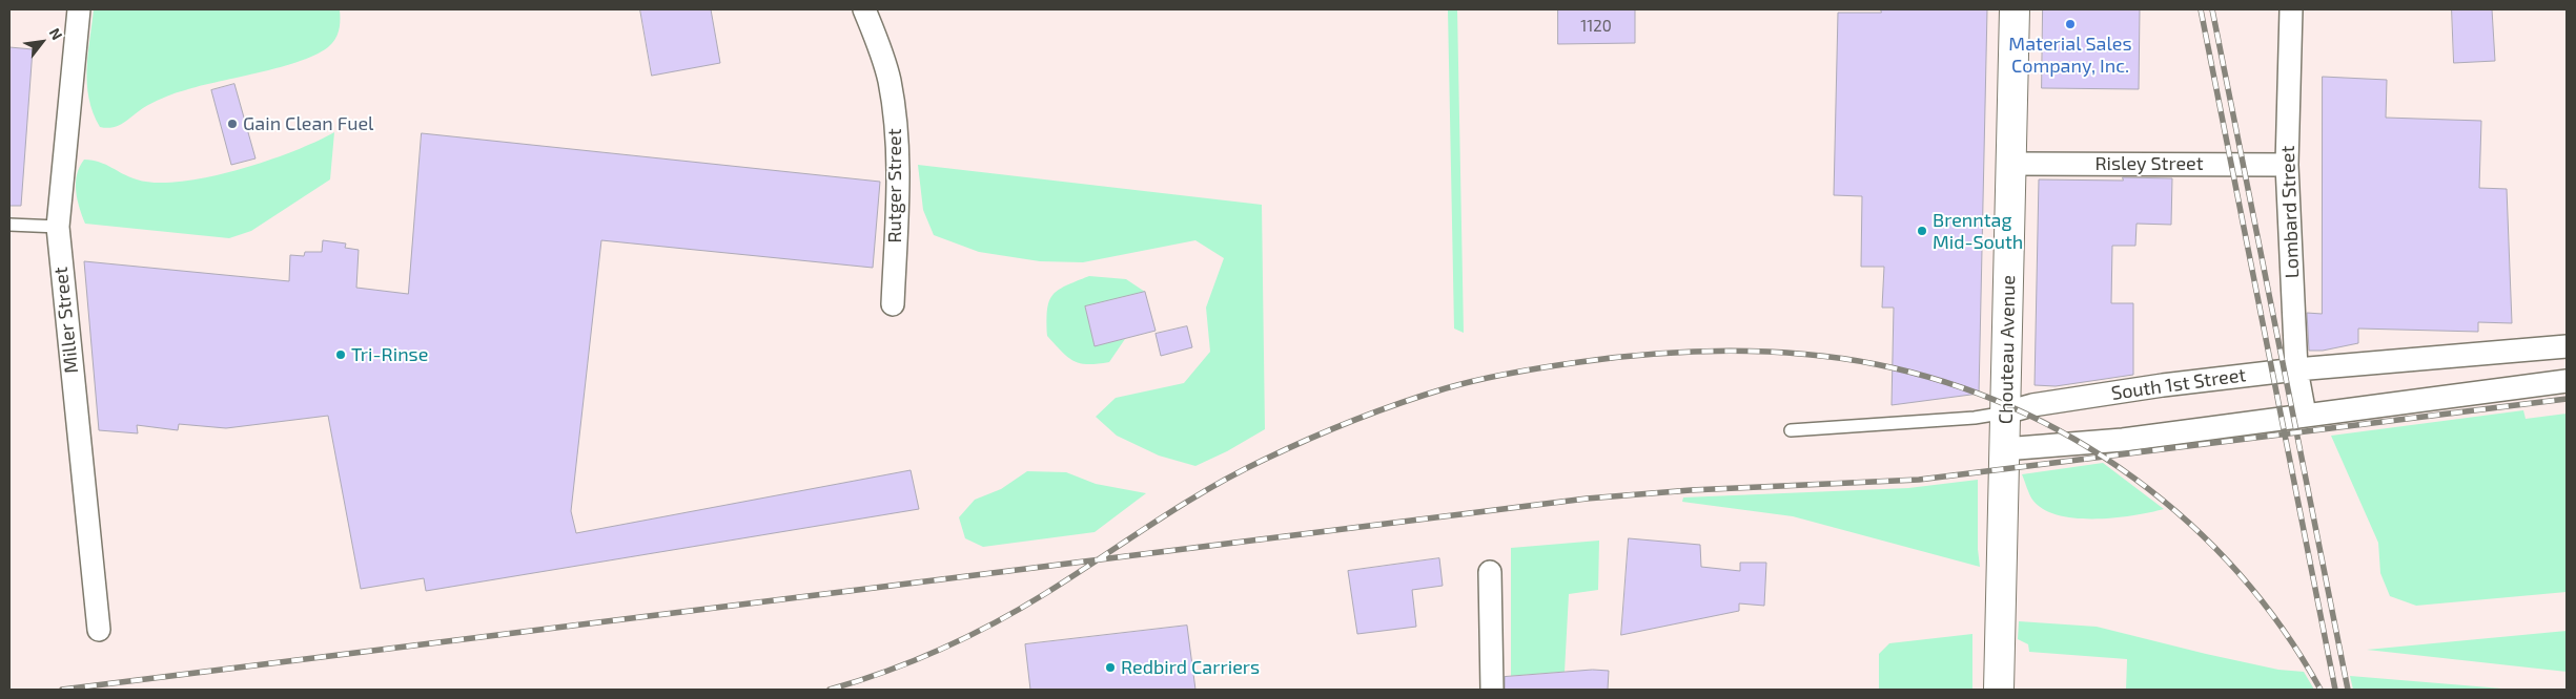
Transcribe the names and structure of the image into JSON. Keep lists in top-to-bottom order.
{
  "streets": {
    "street": [
      "Risley Street",
      "Rutger Street",
      "Lombard Street",
      "Miller Street",
      "Chouteau Avenue",
      "South 1st Street"
    ]
  },
  "crossings": [
    ["Risley Street", "Lombard Street"],
    ["Risley Street", "Chouteau Avenue"],
    ["Lombard Street", "South 1st Street"],
    ["Chouteau Avenue", "South 1st Street"]
  ],
  "places": [
    "Material Sales Company, Inc.",
    "Gain Clean Fuel",
    "Brenntag Mid-South",
    "Tri-Rinse",
    "Redbird Carriers"
  ],
  "house_numbers": ["1120"],
  "north": "top right"
}
